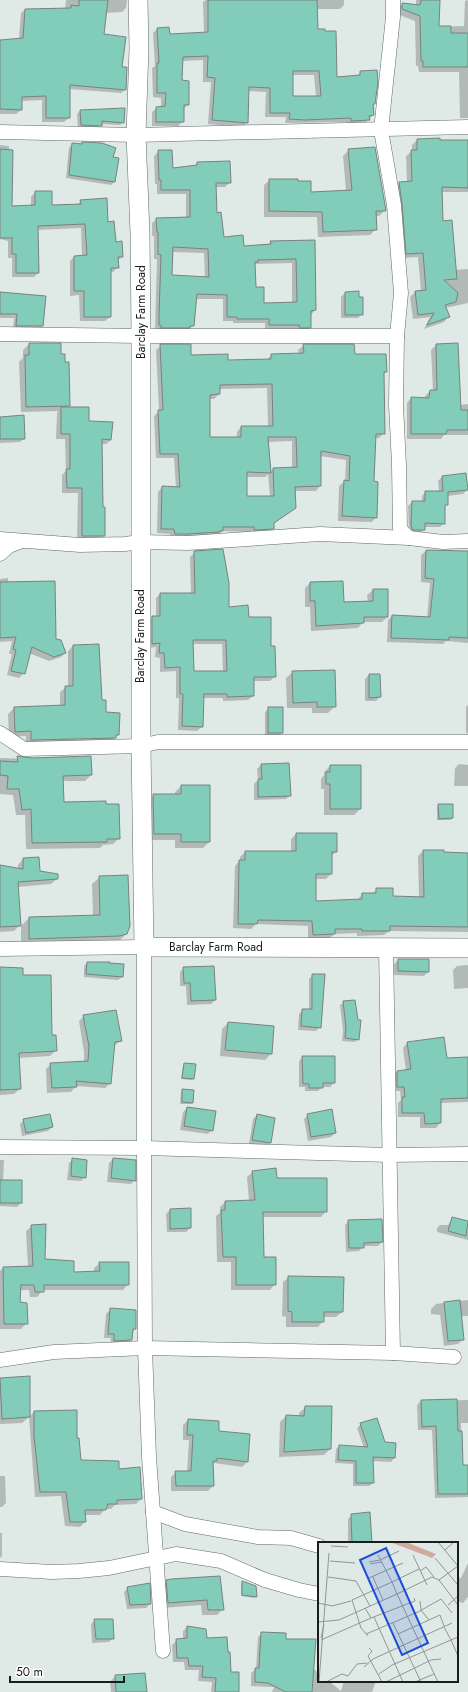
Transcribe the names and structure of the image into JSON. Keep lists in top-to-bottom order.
{
  "streets": {
    "street": ["Barclay Farm Road"]
  },
  "scale_bar": "50 m"
}
